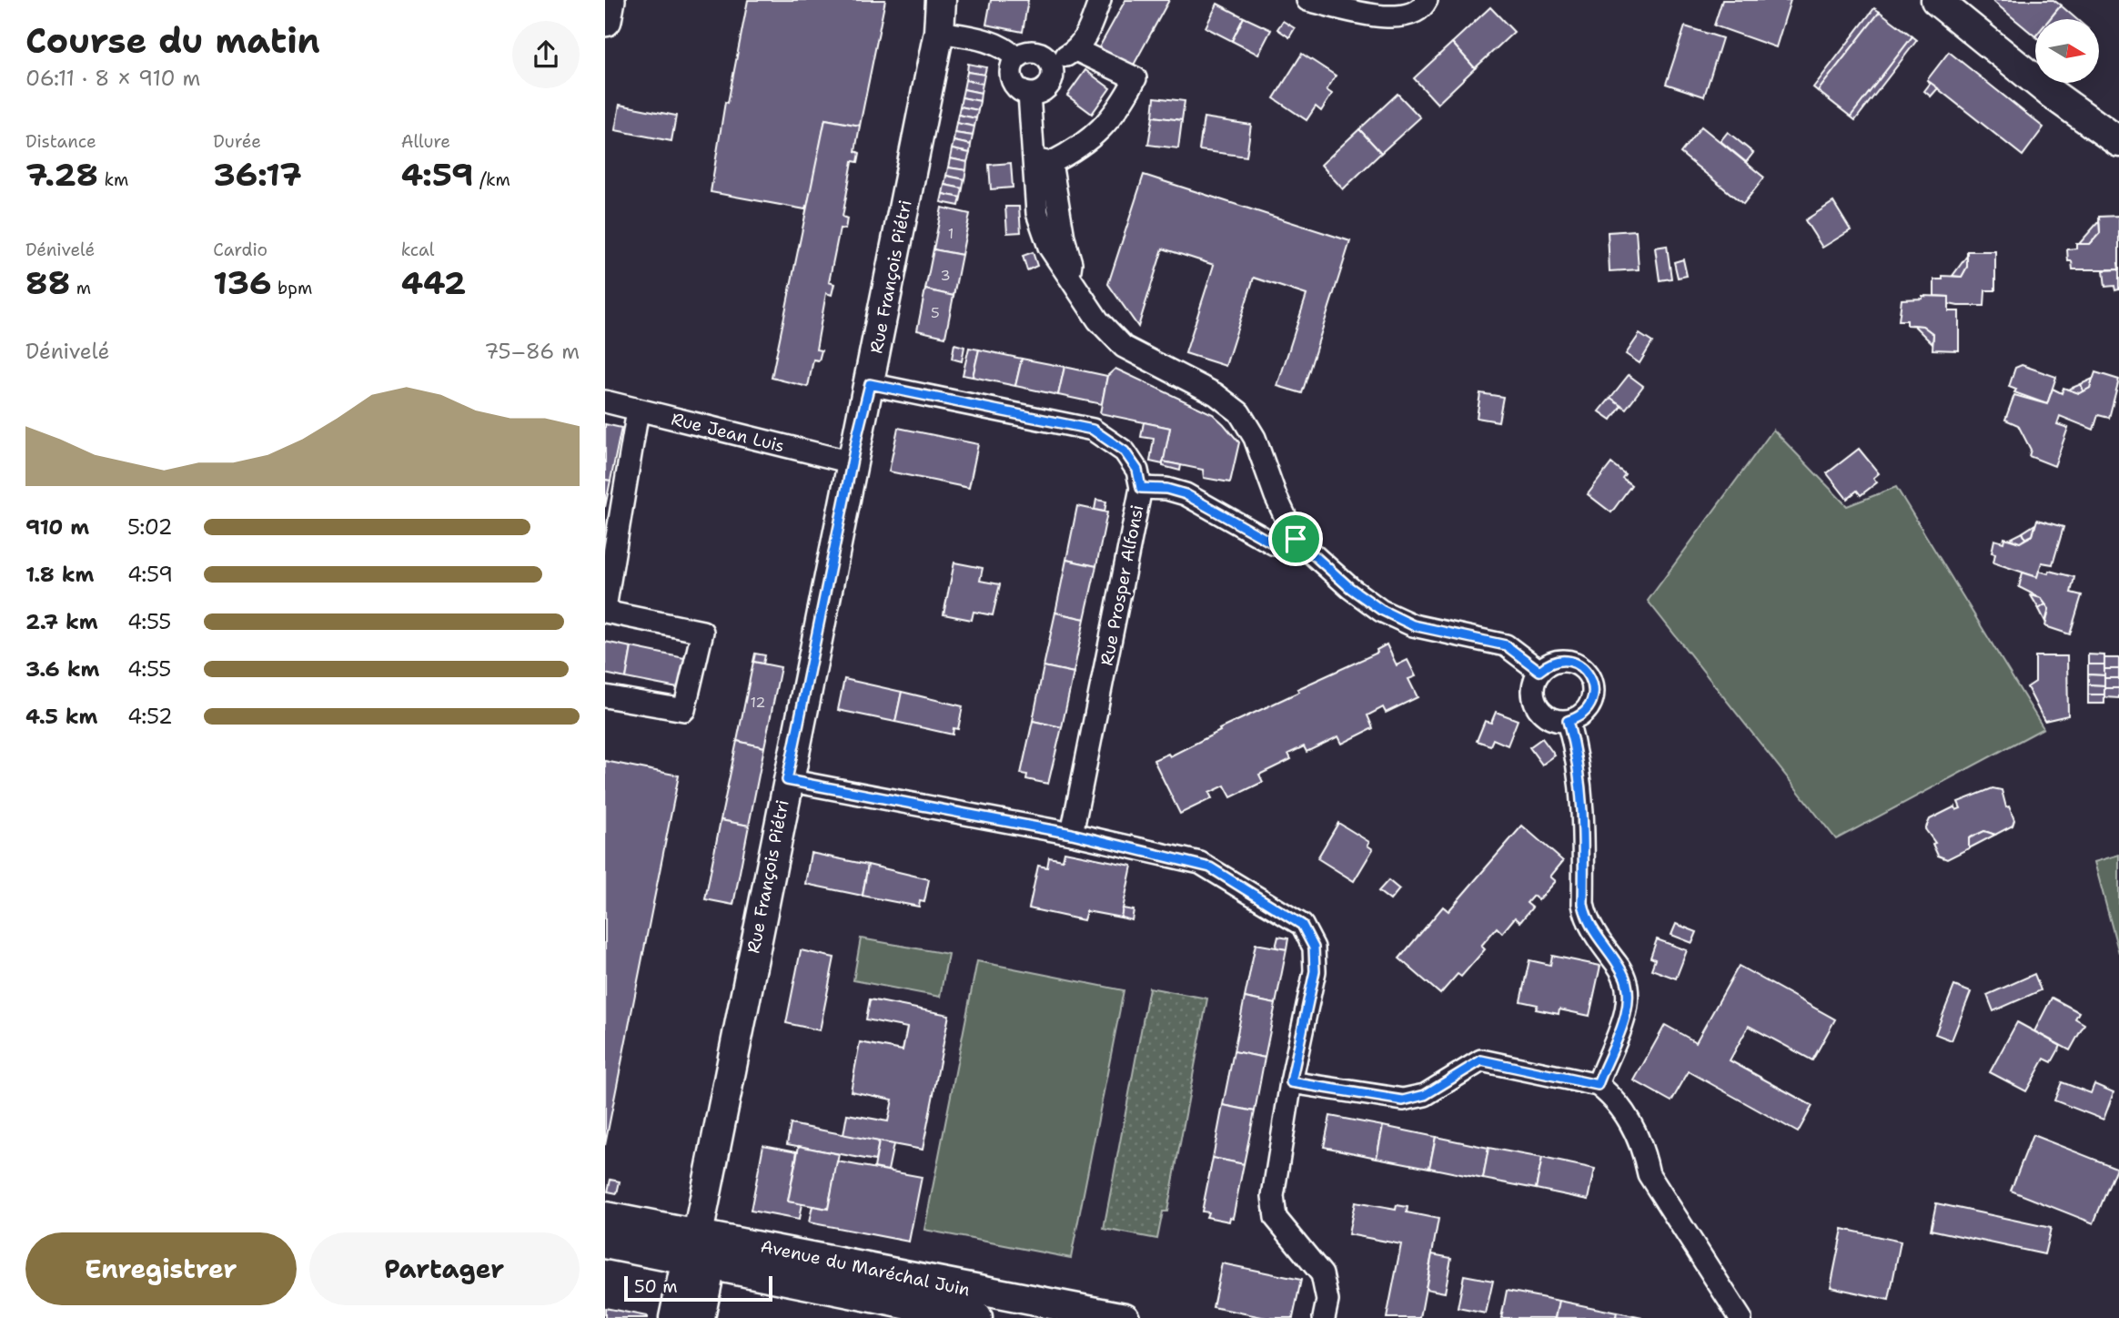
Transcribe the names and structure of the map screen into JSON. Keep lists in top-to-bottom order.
{
  "streets": {
    "street": [
      "Rue François Piétri",
      "Rue Jean Luis",
      "Rue Prosper Alfonsi",
      "Avenue du Maréchal Juin"
    ]
  },
  "crossings": [
    ["Rue François Piétri", "Rue Jean Luis"],
    ["Rue François Piétri", "Rue Prosper Alfonsi"],
    ["Rue François Piétri", "Avenue du Maréchal Juin"]
  ],
  "house_numbers": [
    "1",
    "3",
    "5",
    "12"
  ],
  "scale_bar": "50 m",
  "north": "right",
  "page": {
    "heading": ["Course du matin", "06:11 · 8 × 910 m"],
    "stats": [
      ["Distance", "7.28 km"],
      ["Durée", "36:17"],
      ["Allure", "4:59 /km"],
      ["Dénivelé", "88 m"],
      ["Cardio", "136 bpm"],
      ["kcal", "442"]
    ],
    "chart": ["Dénivelé", "75–86 m"],
    "list": [
      {
        "name": "910 m",
        "note": "5:02"
      },
      {
        "name": "1.8 km",
        "note": "4:59"
      },
      {
        "name": "2.7 km",
        "note": "4:55"
      },
      {
        "name": "3.6 km",
        "note": "4:55"
      },
      {
        "name": "4.5 km",
        "note": "4:52"
      }
    ],
    "buttons": ["Enregistrer", "Partager"],
    "scale": "50 m"
  }
}
